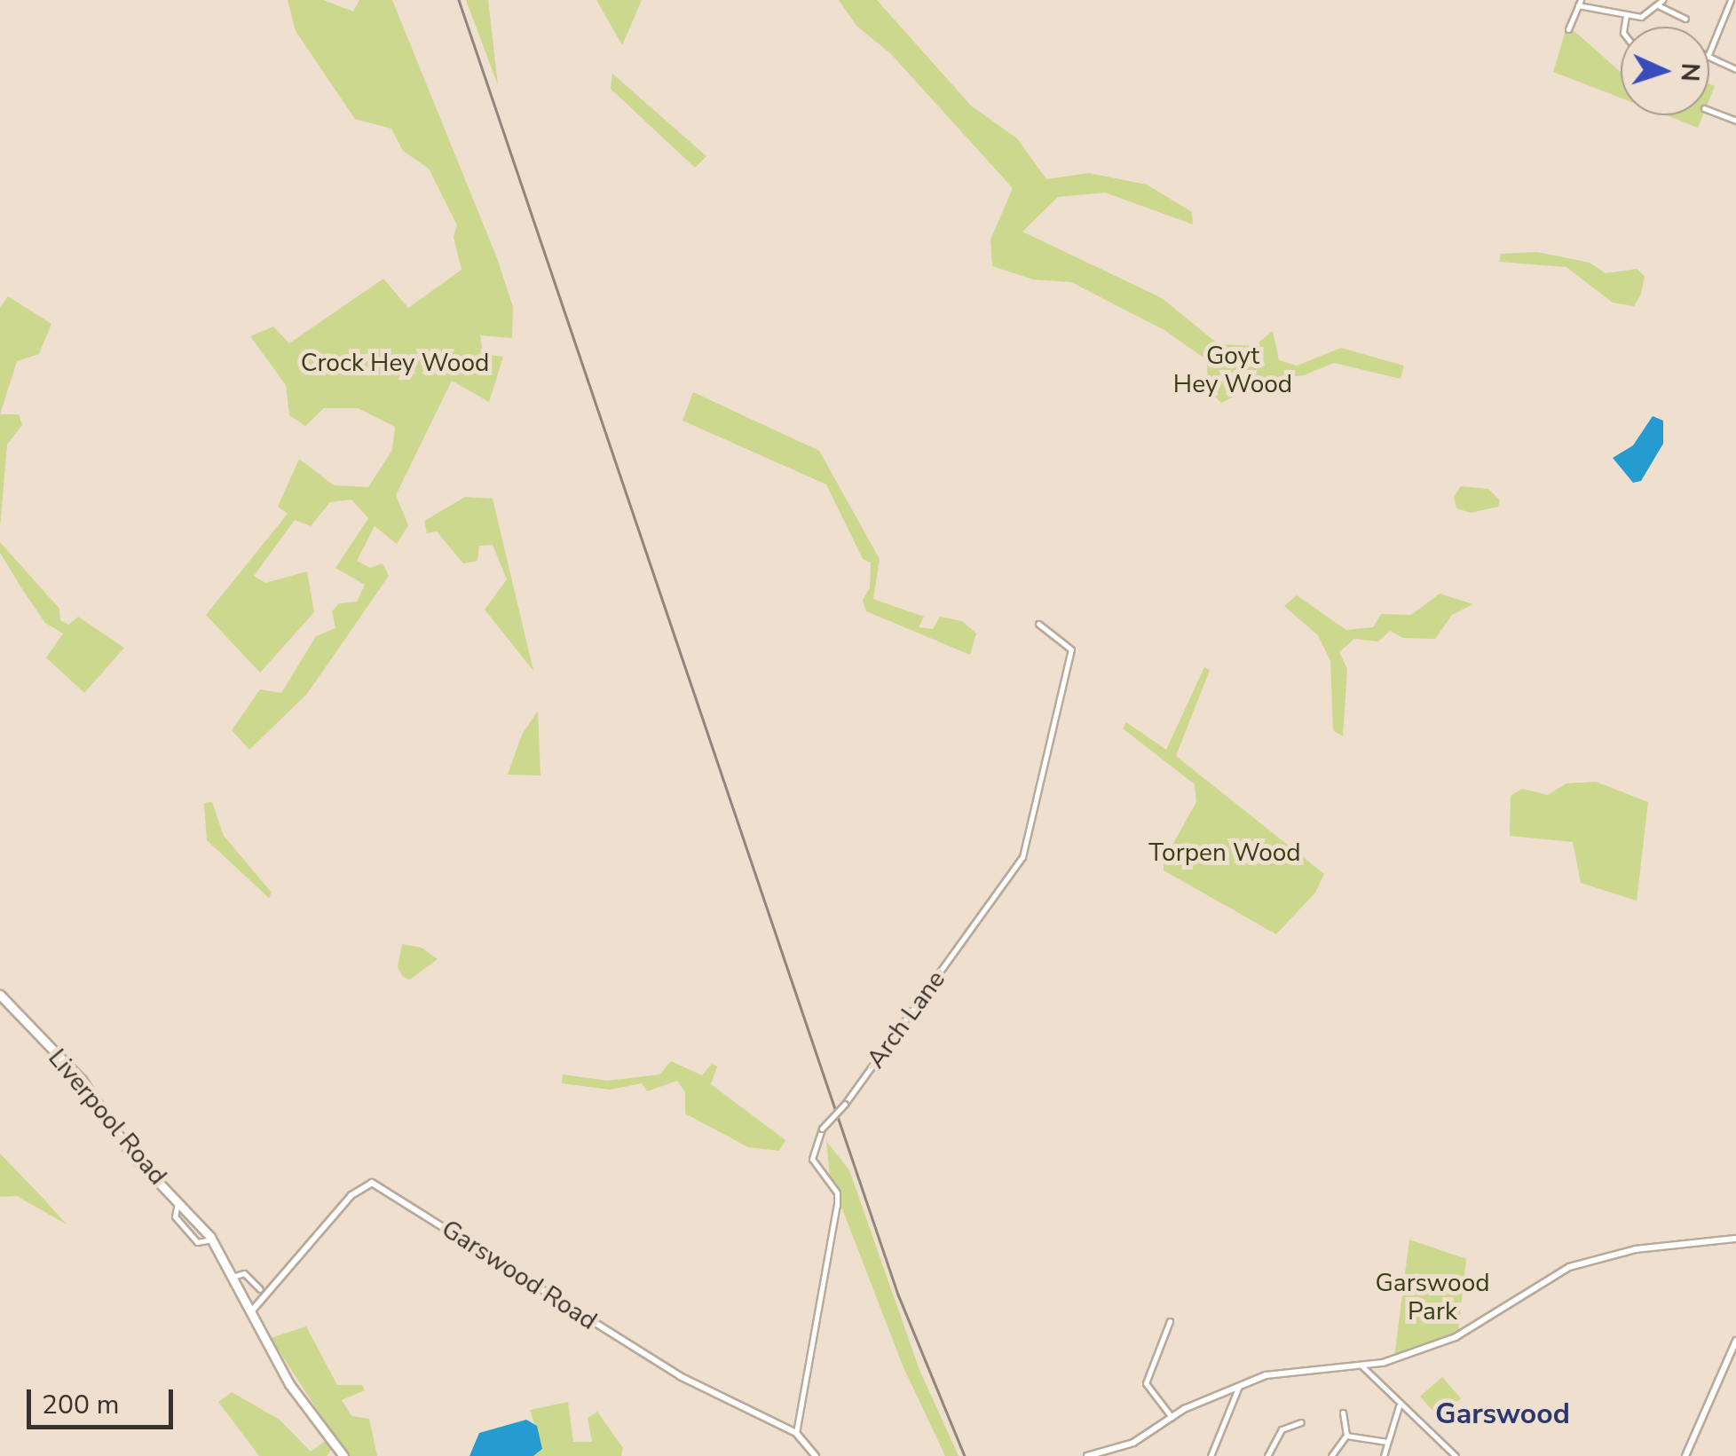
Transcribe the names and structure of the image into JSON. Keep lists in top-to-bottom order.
{
  "streets": {
    "highway": ["Liverpool Road"],
    "street": ["Arch Lane", "Garswood Road"]
  },
  "crossings": [
    ["Arch Lane", "Garswood Road"],
    ["Liverpool Road", "Garswood Road"]
  ],
  "districts": ["Garswood"],
  "parks": [
    "Goyt Hey Wood",
    "Crock Hey Wood",
    "Torpen Wood",
    "Garswood Park"
  ],
  "scale_bar": "200 m",
  "north": "right"
}
